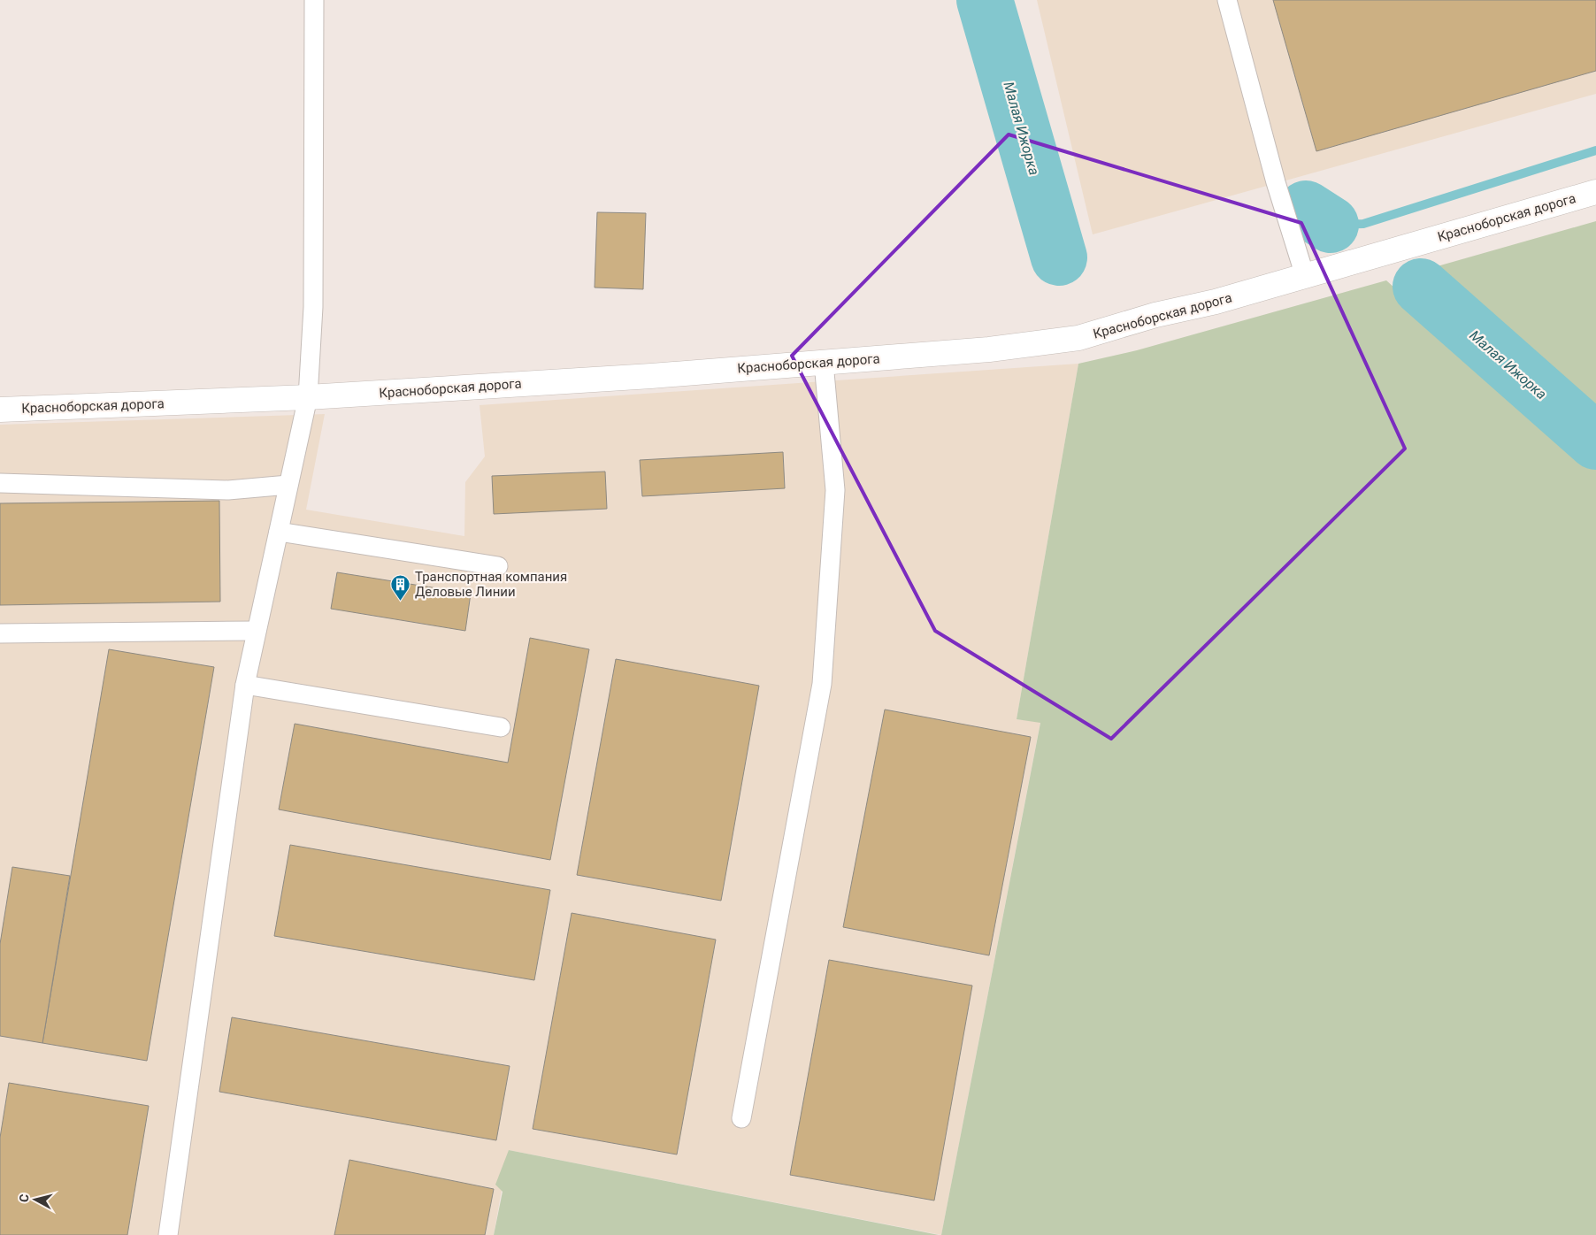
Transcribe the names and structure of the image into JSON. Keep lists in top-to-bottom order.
{
  "streets": {
    "street": ["Красноборская дорога"]
  },
  "water": ["Малая Ижорка"],
  "places": {
    "building": ["Транспортная компания Деловые Линии"]
  },
  "north": "left"
}
